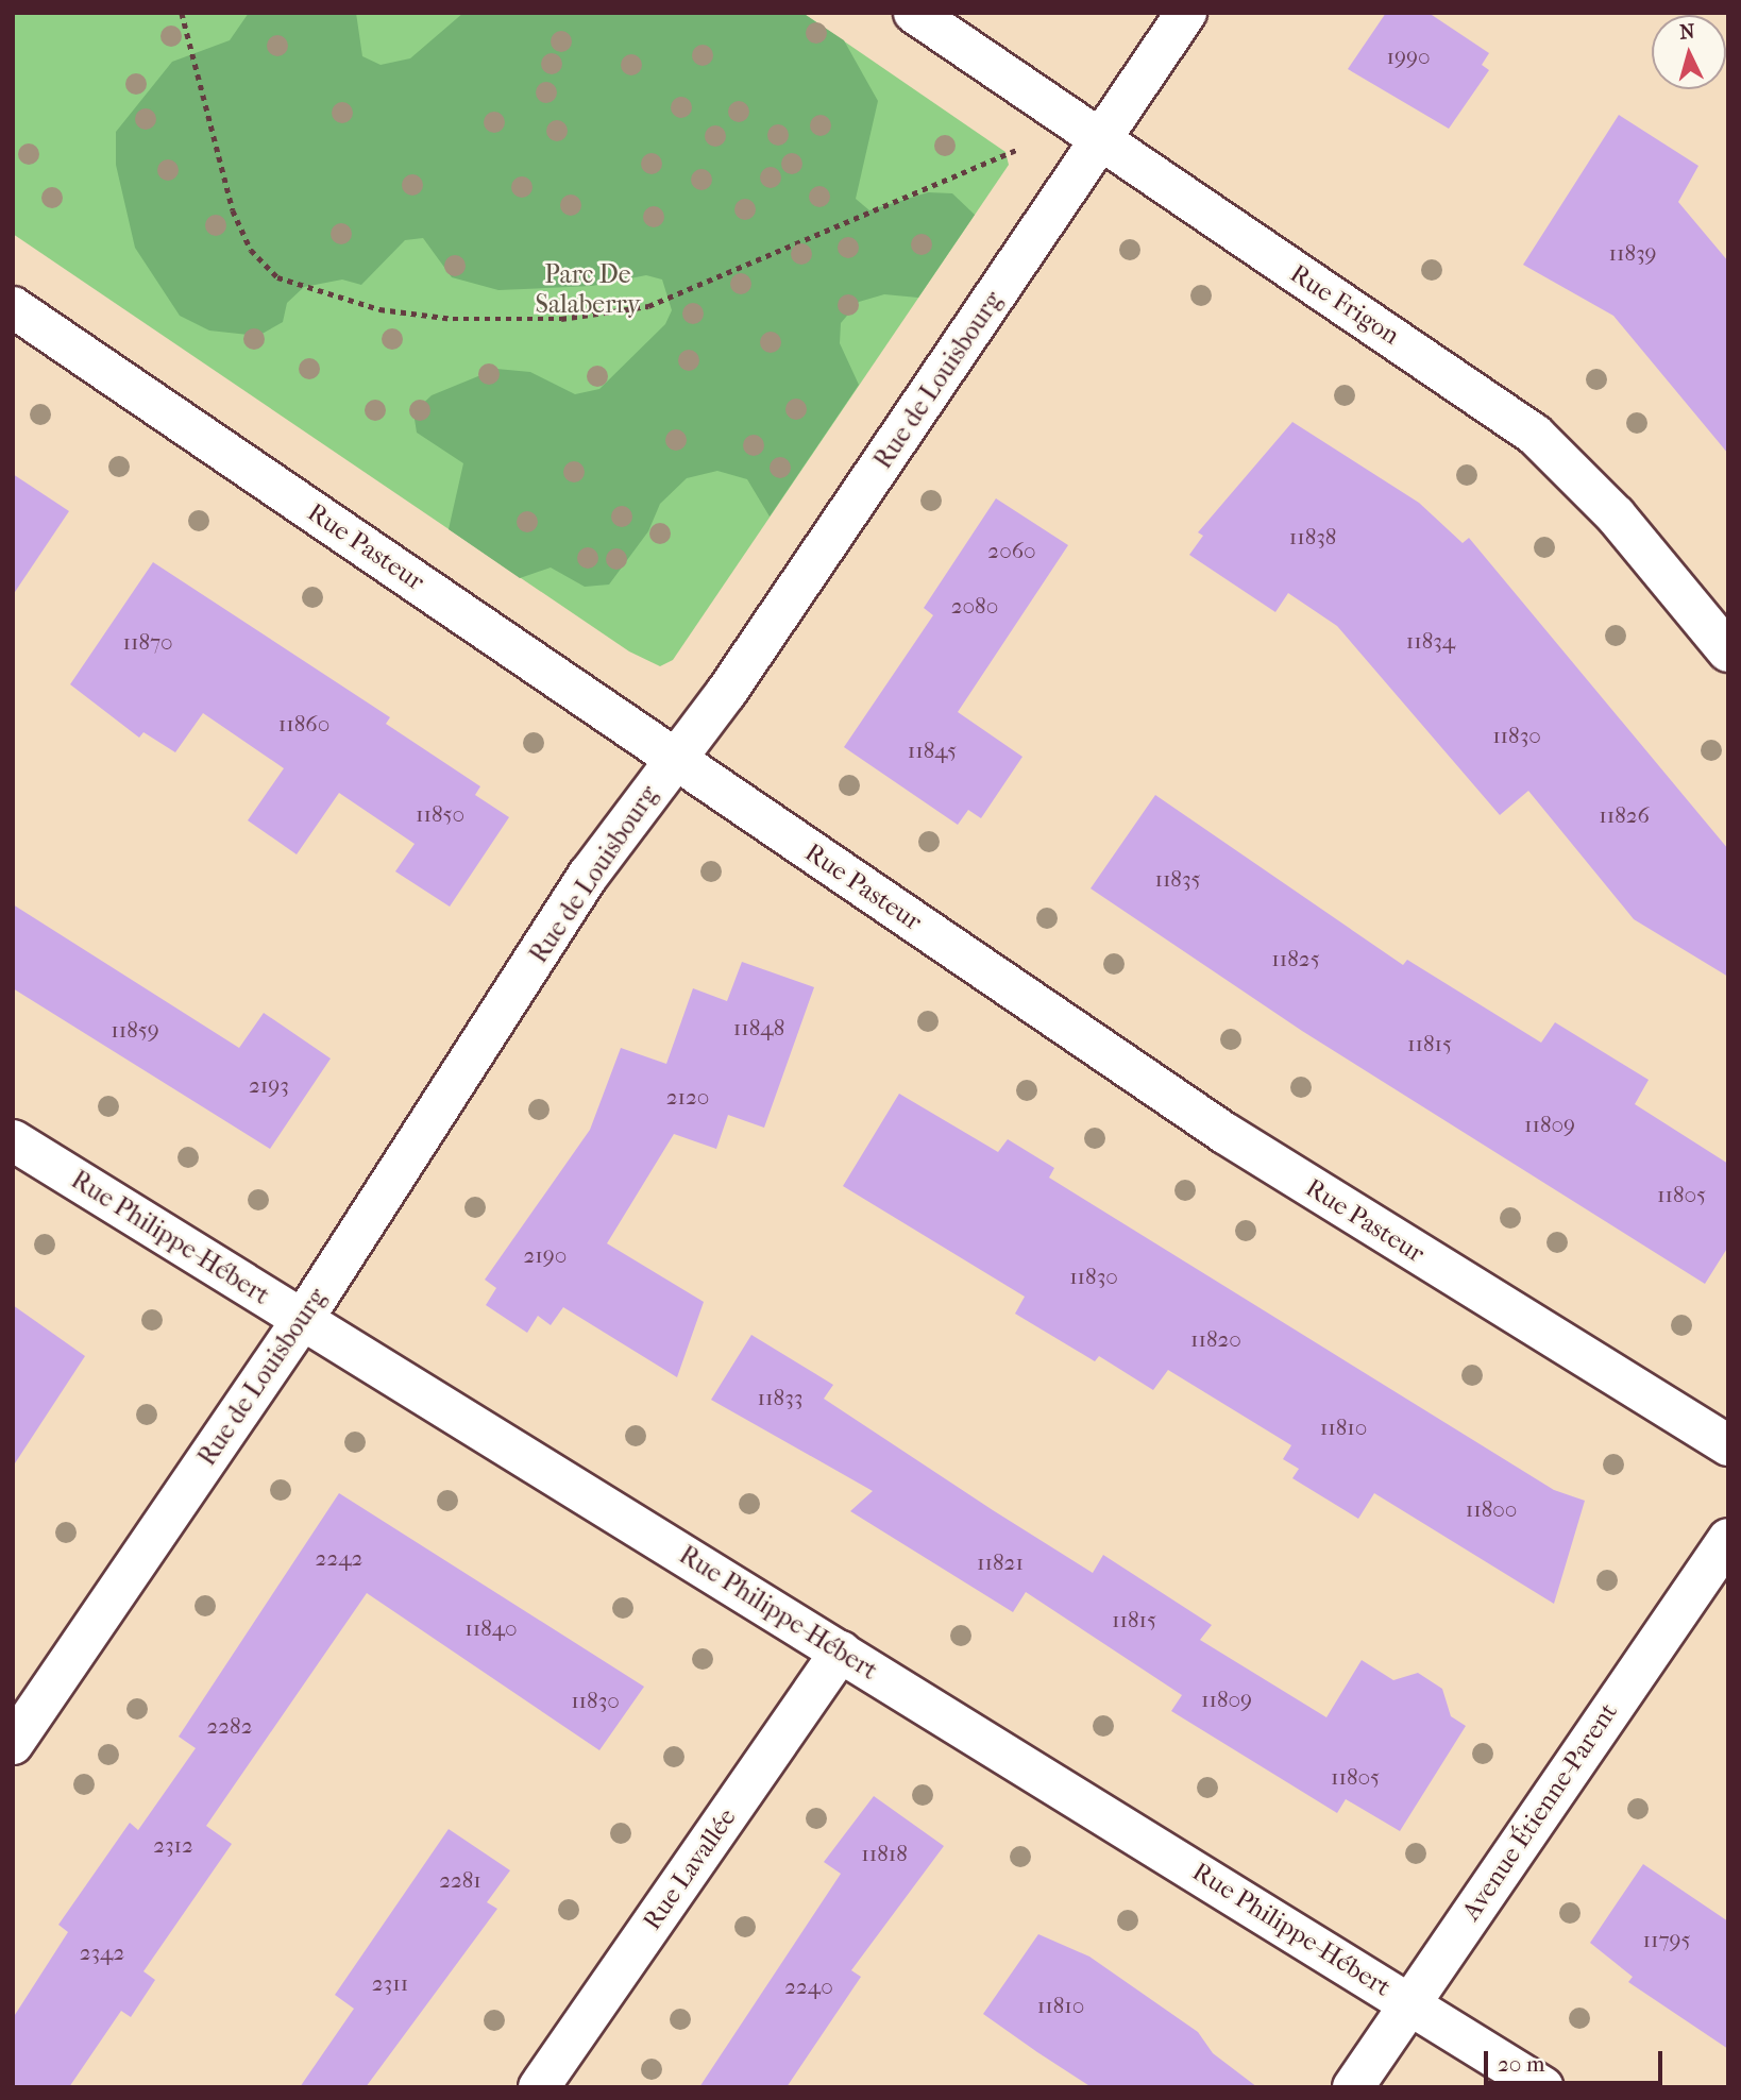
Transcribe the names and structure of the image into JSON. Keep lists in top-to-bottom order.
{
  "streets": {
    "street": [
      "Rue Frigon",
      "Rue de Louisbourg",
      "Rue Pasteur",
      "Rue Philippe-Hébert",
      "Avenue Étienne-Parent",
      "Rue Lavallée"
    ]
  },
  "crossings": [
    ["Rue Frigon", "Rue de Louisbourg"],
    ["Rue de Louisbourg", "Rue Pasteur"],
    ["Rue de Louisbourg", "Rue Philippe-Hébert"],
    ["Rue Philippe-Hébert", "Avenue Étienne-Parent"],
    ["Rue Philippe-Hébert", "Rue Lavallée"]
  ],
  "parks": ["Parc De Salaberry"],
  "house_numbers": [
    "1990",
    "11839",
    "11838",
    "2060",
    "2080",
    "11834",
    "11870",
    "11860",
    "11830",
    "11845",
    "11850",
    "11826",
    "11835",
    "11825",
    "11848",
    "11859",
    "11815",
    "2193",
    "2120",
    "11809",
    "11805",
    "2190",
    "11830",
    "11820",
    "11833",
    "11810",
    "11800",
    "2242",
    "11821",
    "11815",
    "11840",
    "11809",
    "11830",
    "2282",
    "11805",
    "2312",
    "11818",
    "2281",
    "11795",
    "2342",
    "2311",
    "2240",
    "11810"
  ],
  "scale_bar": "20 m",
  "north": "top"
}
